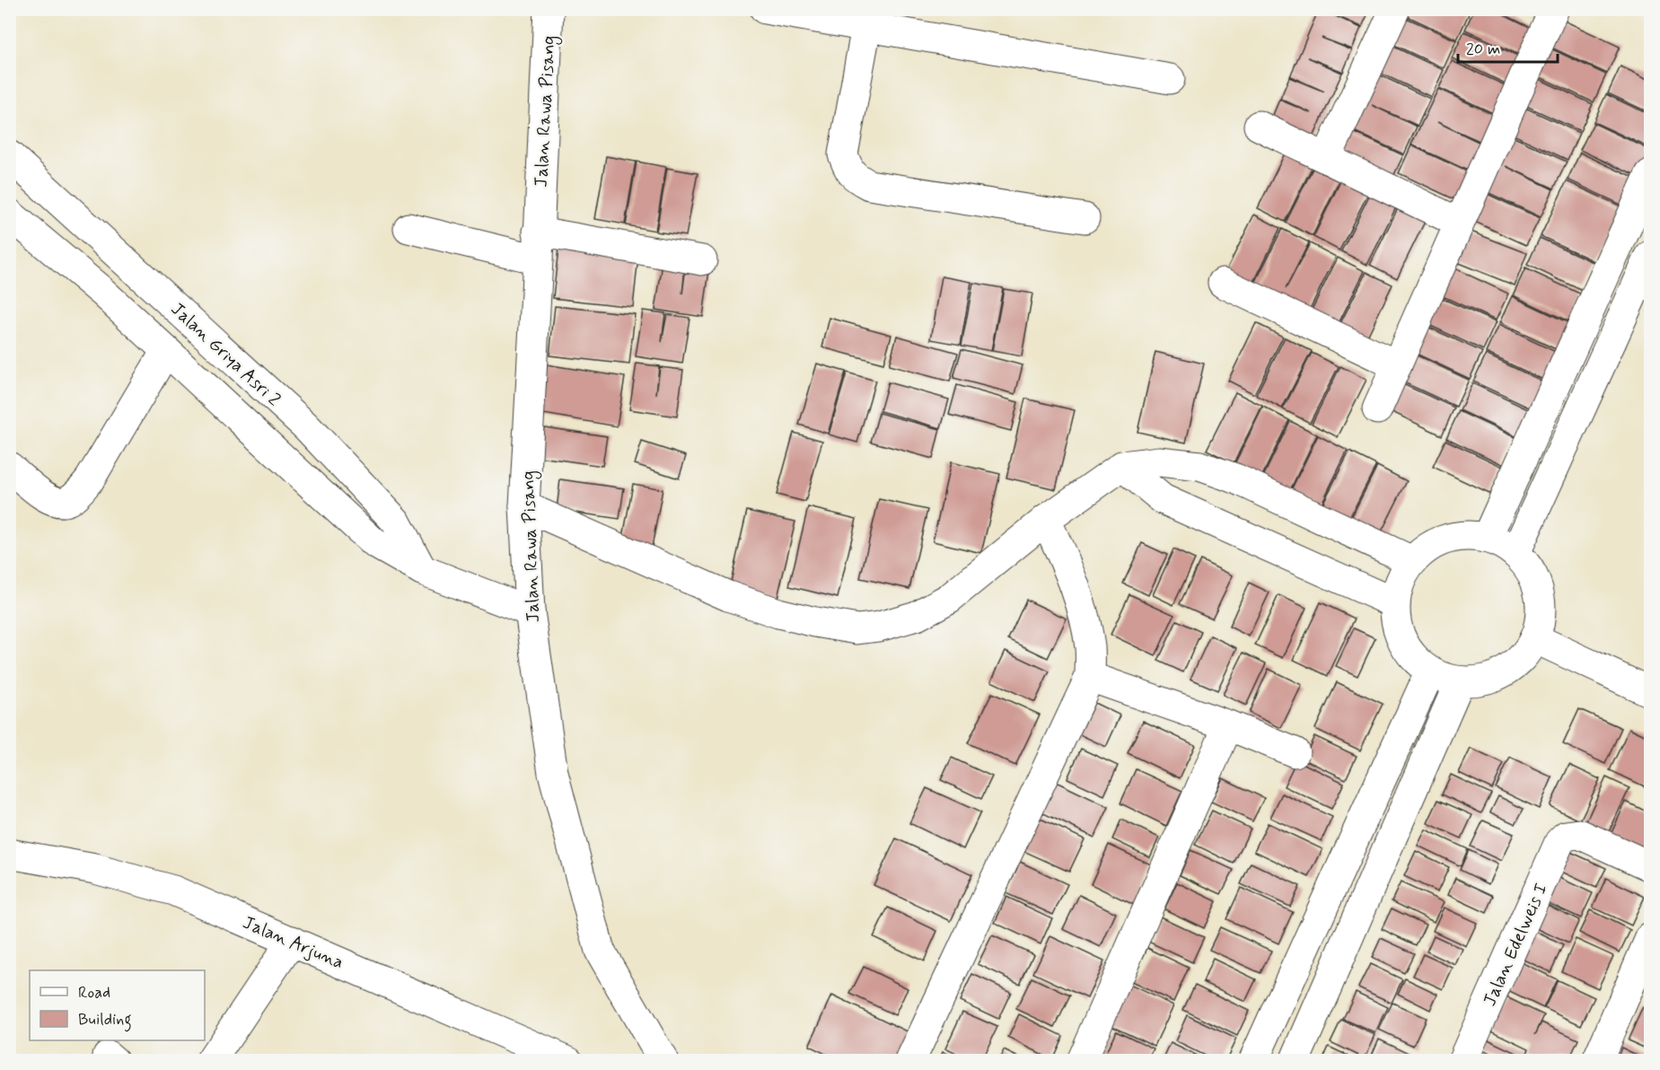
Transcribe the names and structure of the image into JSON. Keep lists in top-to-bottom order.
{
  "streets": {
    "street": [
      "Jalan Rawa Pisang",
      "Jalan Griya Asri 2",
      "Jalan Arjuna",
      "Jalan Edelweis I"
    ]
  },
  "legend": ["Road", "Building"],
  "scale_bar": "20 m"
}
